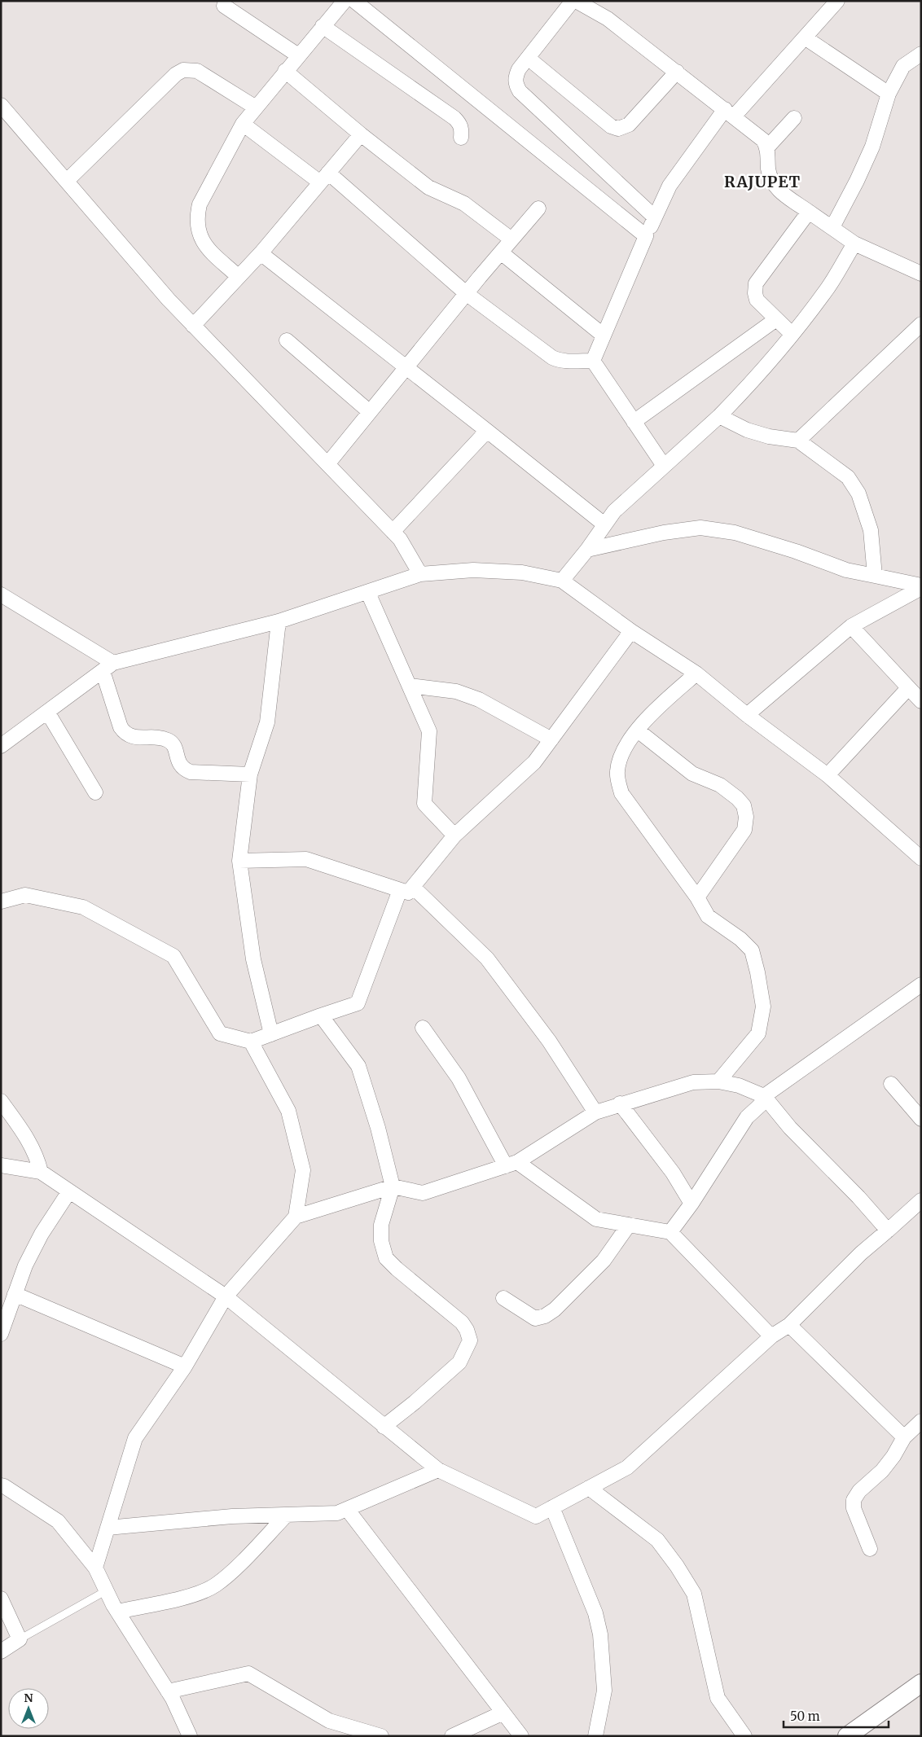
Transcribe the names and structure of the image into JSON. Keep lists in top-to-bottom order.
{
  "districts": ["RAJUPET"],
  "scale_bar": "50 m",
  "north": "top"
}
